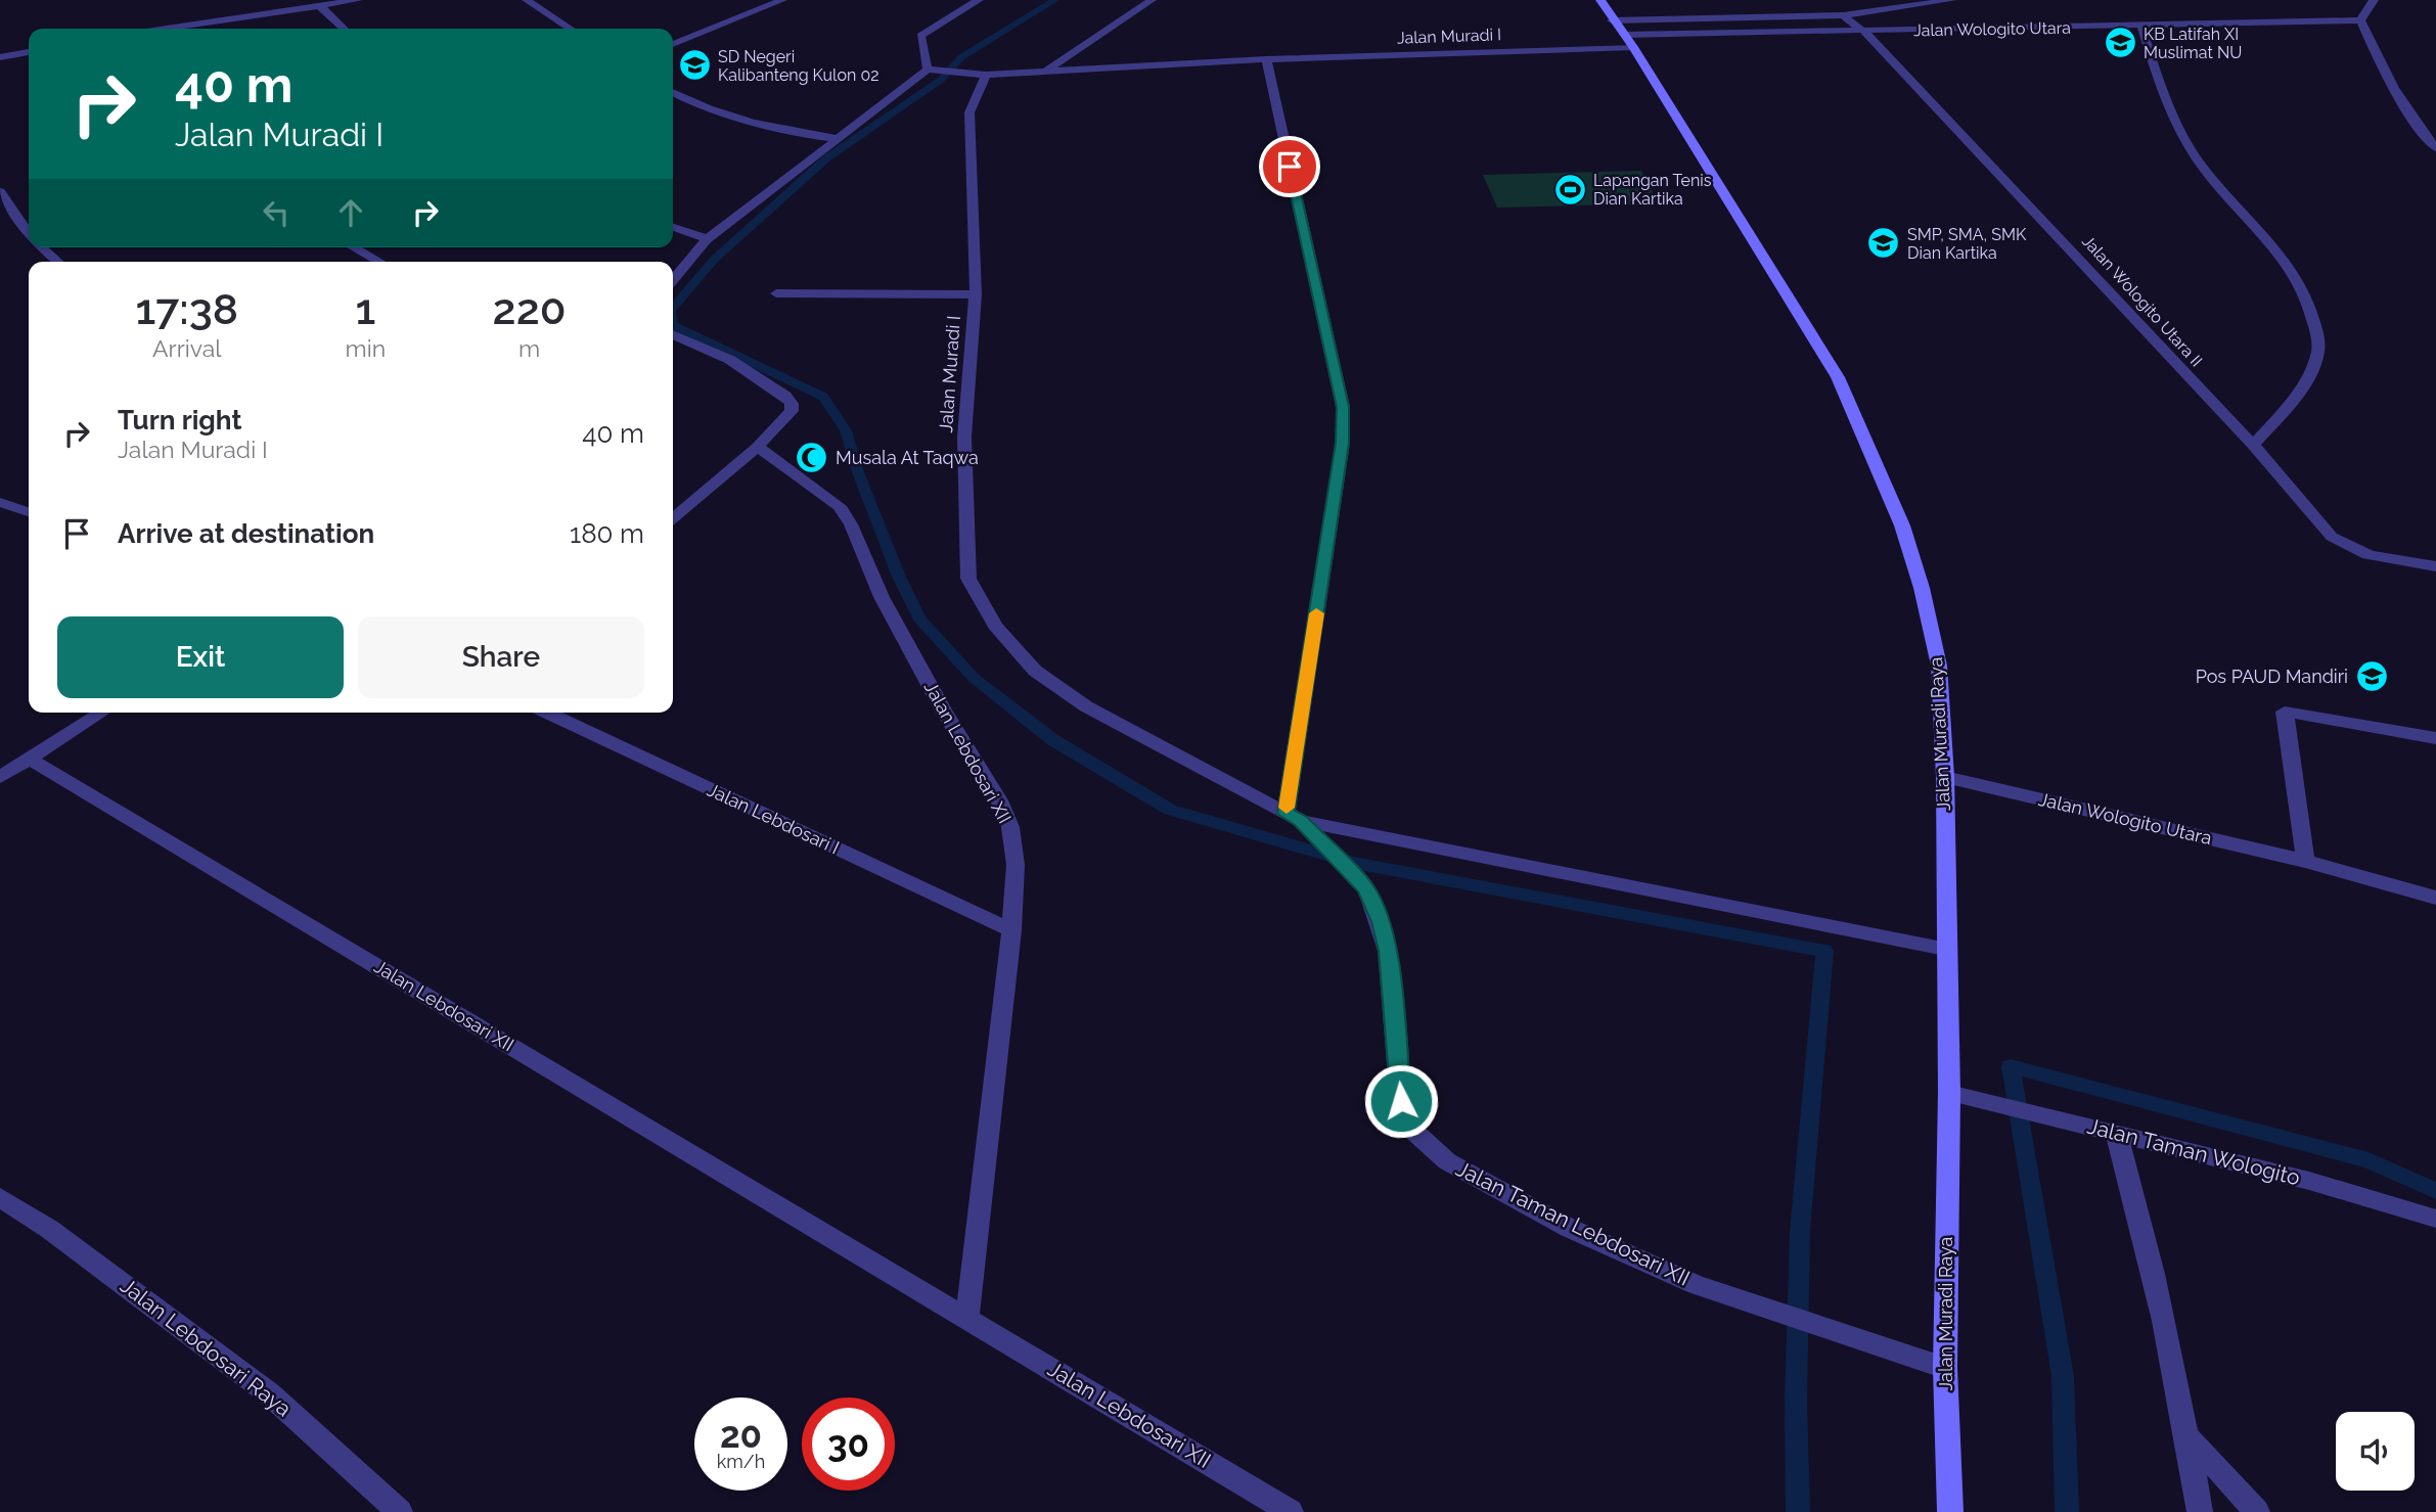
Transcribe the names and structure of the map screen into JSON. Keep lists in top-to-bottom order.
{
  "streets": {
    "street": [
      "Jalan Wologito Utara",
      "Jalan Muradi I",
      "Jalan Wologito Utara II",
      "Jalan Muradi Raya",
      "Jalan Lebdosari XII",
      "Jalan Lebdosari I",
      "Jalan Taman Wologito",
      "Jalan Taman Lebdosari XII",
      "Jalan Lebdosari Raya"
    ]
  },
  "crossings": [
    ["Jalan Wologito Utara", "Jalan Muradi I"],
    ["Jalan Wologito Utara", "Jalan Wologito Utara II"],
    ["Jalan Wologito Utara", "Jalan Muradi Raya"],
    ["Jalan Muradi I", "Jalan Muradi Raya"],
    ["Jalan Muradi I", "Jalan Taman Lebdosari XII"],
    ["Jalan Muradi Raya", "Jalan Taman Wologito"],
    ["Jalan Muradi Raya", "Jalan Taman Lebdosari XII"],
    ["Jalan Lebdosari XII", "Jalan Lebdosari I"]
  ],
  "places": {
    "school or university": [
      "KB Latifah XI Muslimat NU",
      "SD Negeri Kalibanteng Kulon 02",
      "SMP, SMA, SMK Dian Kartika",
      "Pos PAUD Mandiri"
    ],
    "sports": ["Lapangan Tenis Dian Kartika"],
    "mosque": ["Musala At Taqwa"]
  },
  "page": {
    "turn": ["40 m", "Jalan Muradi I"],
    "eta": [
      "17:38",
      "Arrival",
      "1",
      "min",
      "220",
      "m"
    ],
    "list": [
      {
        "name": "Turn right",
        "note": "Jalan Muradi I",
        "value": "40 m"
      },
      {
        "name": "Arrive at destination",
        "value": "180 m"
      }
    ],
    "buttons": ["Exit", "Share"],
    "speed": "20 km/h",
    "limit": "30"
  }
}
